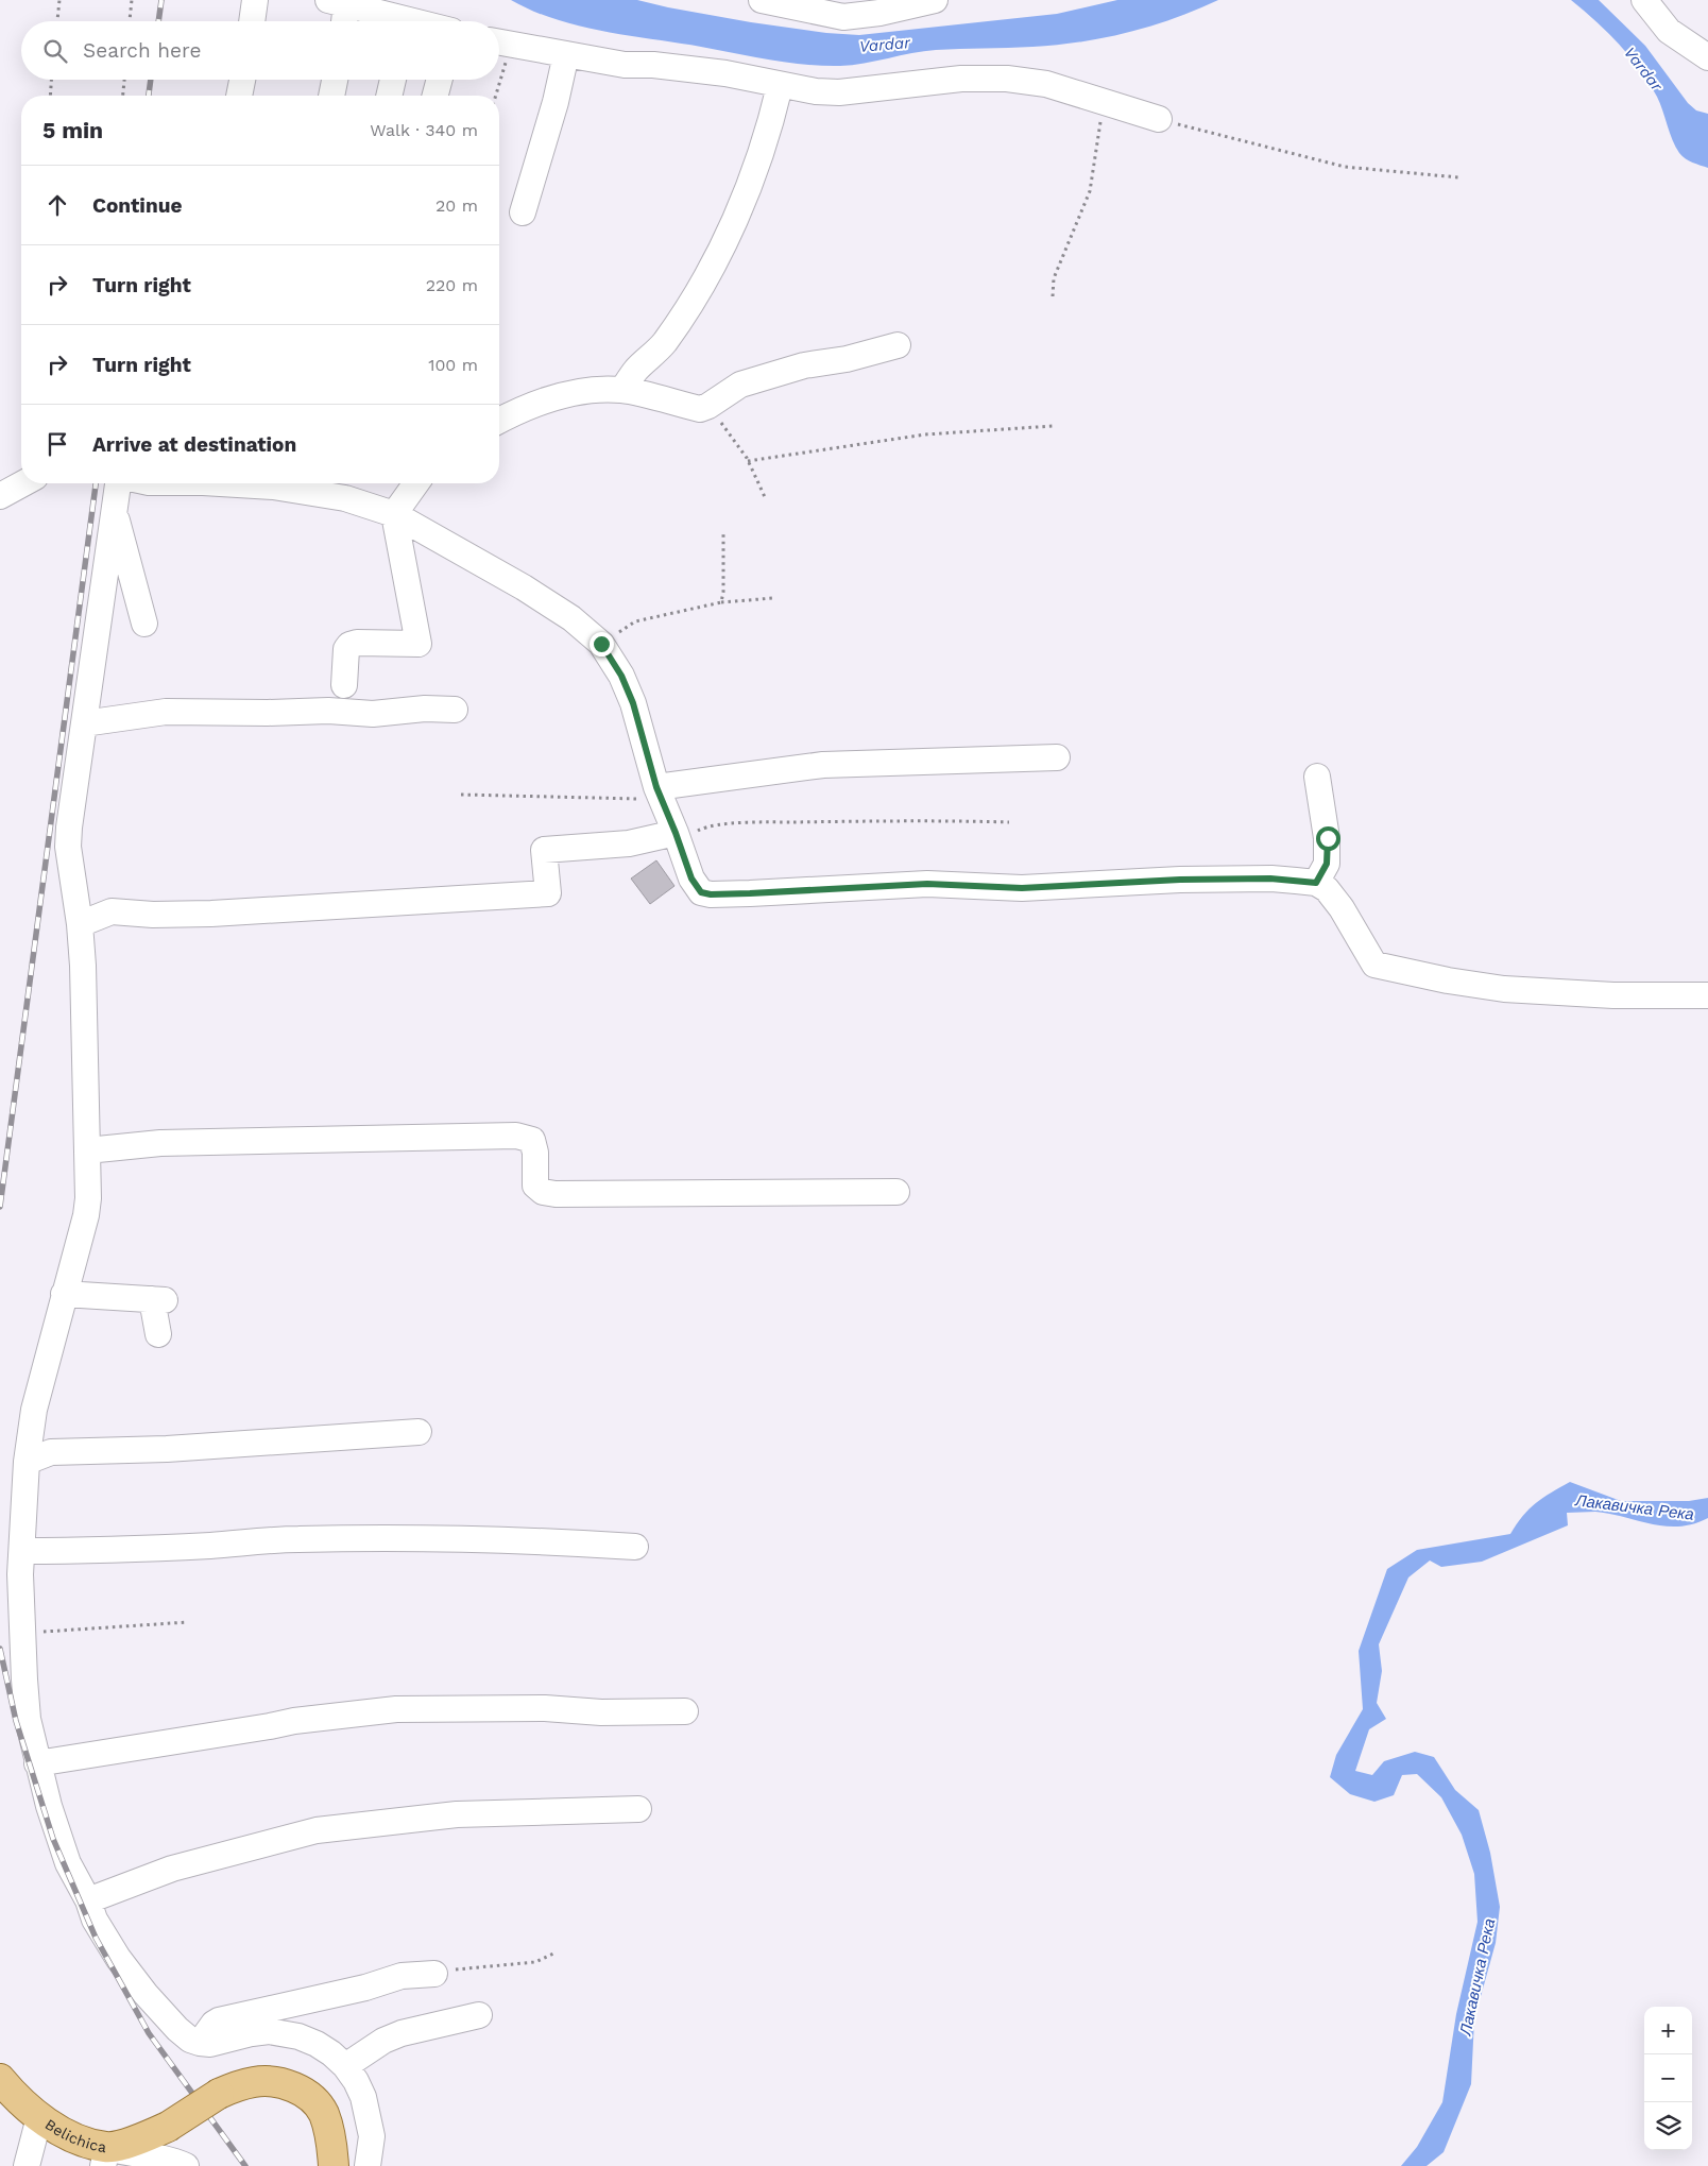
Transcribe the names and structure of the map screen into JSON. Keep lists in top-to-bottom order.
{
  "streets": {
    "main road": ["Belichica"]
  },
  "water": ["Vardar", "Лакавичка Река"],
  "page": {
    "search": "Search here",
    "heading": ["5 min", "Walk · 340 m"],
    "list": [
      ["Continue", "20 m"],
      ["Turn right", "220 m"],
      ["Turn right", "100 m"],
      "Arrive at destination"
    ],
    "map_buttons": ["+", "−"]
  }
}
